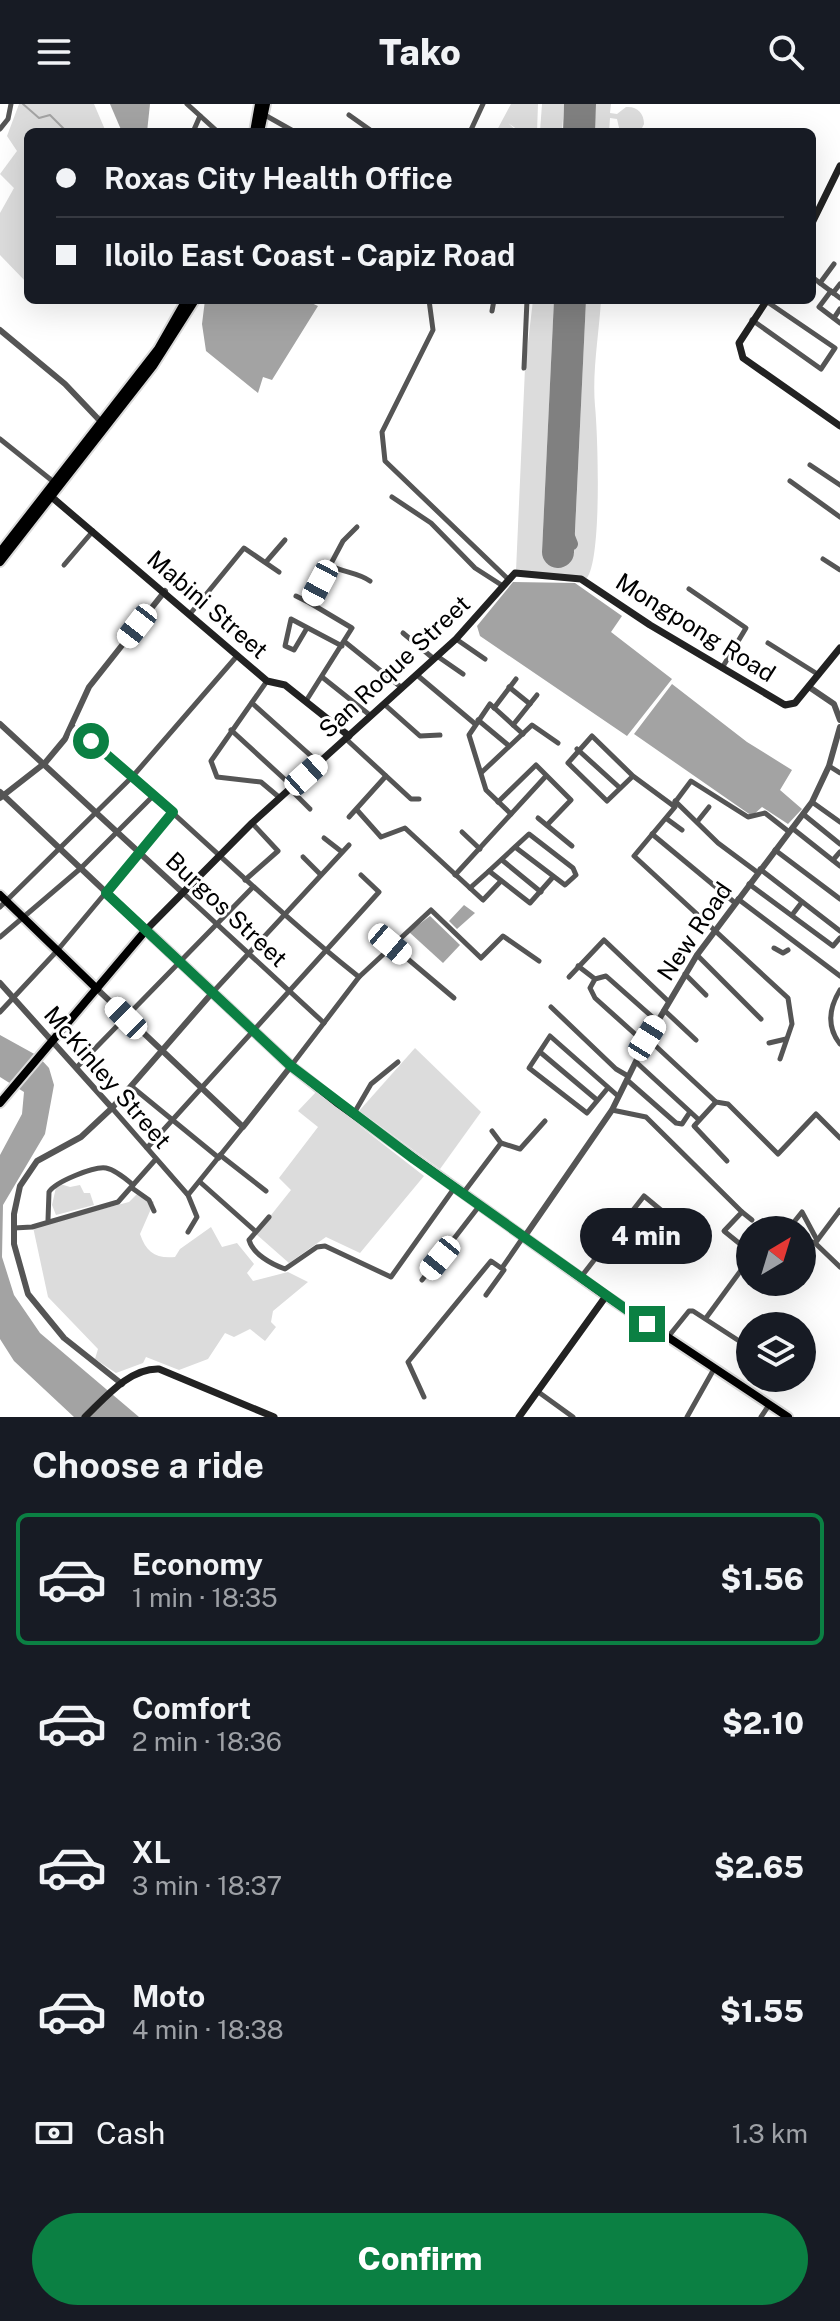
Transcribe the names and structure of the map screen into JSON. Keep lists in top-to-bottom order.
{
  "streets": {
    "main road": ["Mabini Street", "Mongpong Road", "San Roque Street"],
    "street": ["Burgos Street", "New Road", "McKinley Street"]
  },
  "crossings": [
    ["Mabini Street", "San Roque Street"],
    ["Mongpong Road", "San Roque Street"],
    ["San Roque Street", "Burgos Street"],
    ["San Roque Street", "McKinley Street"]
  ],
  "north": "top right",
  "page": {
    "header": "Tako",
    "banner": ["Roxas City Health Office", "Iloilo East Coast - Capiz Road"],
    "bubble": "4 min",
    "heading": "Choose a ride",
    "list": [
      {
        "name": "Economy",
        "note": "1 min · 18:35",
        "value": "$1.56"
      },
      {
        "name": "Comfort",
        "note": "2 min · 18:36",
        "value": "$2.10"
      },
      {
        "name": "XL",
        "note": "3 min · 18:37",
        "value": "$2.65"
      },
      {
        "name": "Moto",
        "note": "4 min · 18:38",
        "value": "$1.55"
      }
    ],
    "pay": ["Cash", "1.3 km"],
    "buttons": "Confirm"
  }
}
